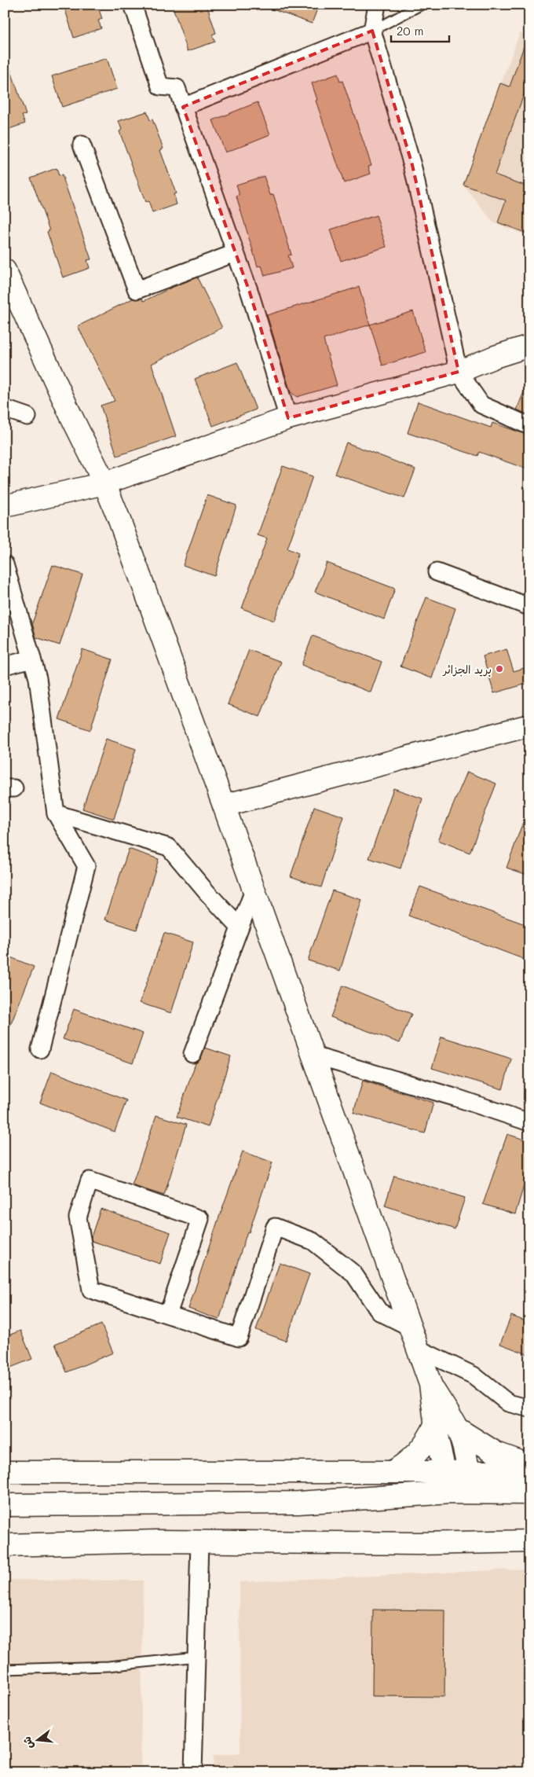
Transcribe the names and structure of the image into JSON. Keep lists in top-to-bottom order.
{
  "places": ["بريد الجزائر"],
  "scale_bar": "20 m",
  "north": "left"
}
